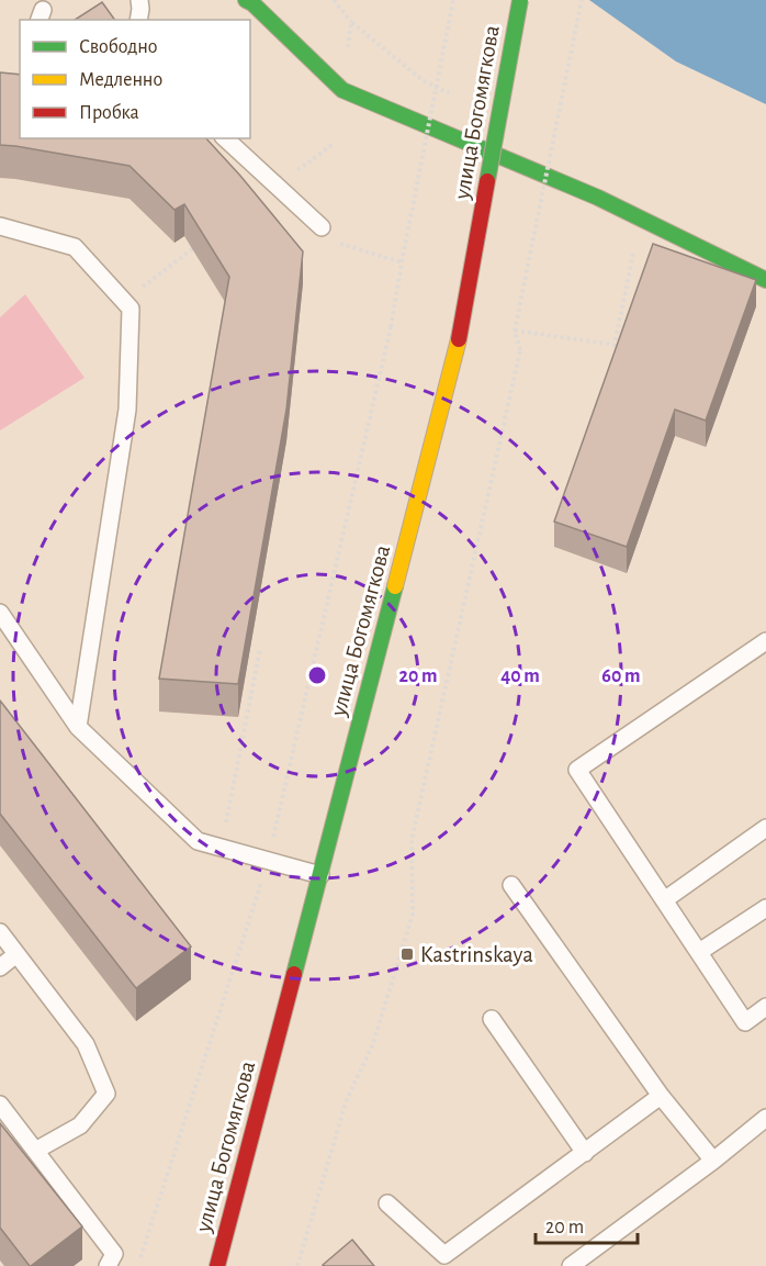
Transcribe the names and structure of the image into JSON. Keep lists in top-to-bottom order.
{
  "streets": {
    "main road": ["улица Богомягкова"]
  },
  "places": {
    "transit": ["Kastrinskaya"]
  },
  "legend": ["Свободно", "Медленно", "Пробка"],
  "scale_bar": "20 m",
  "rings": ["20 m", "40 m", "60 m"]
}
